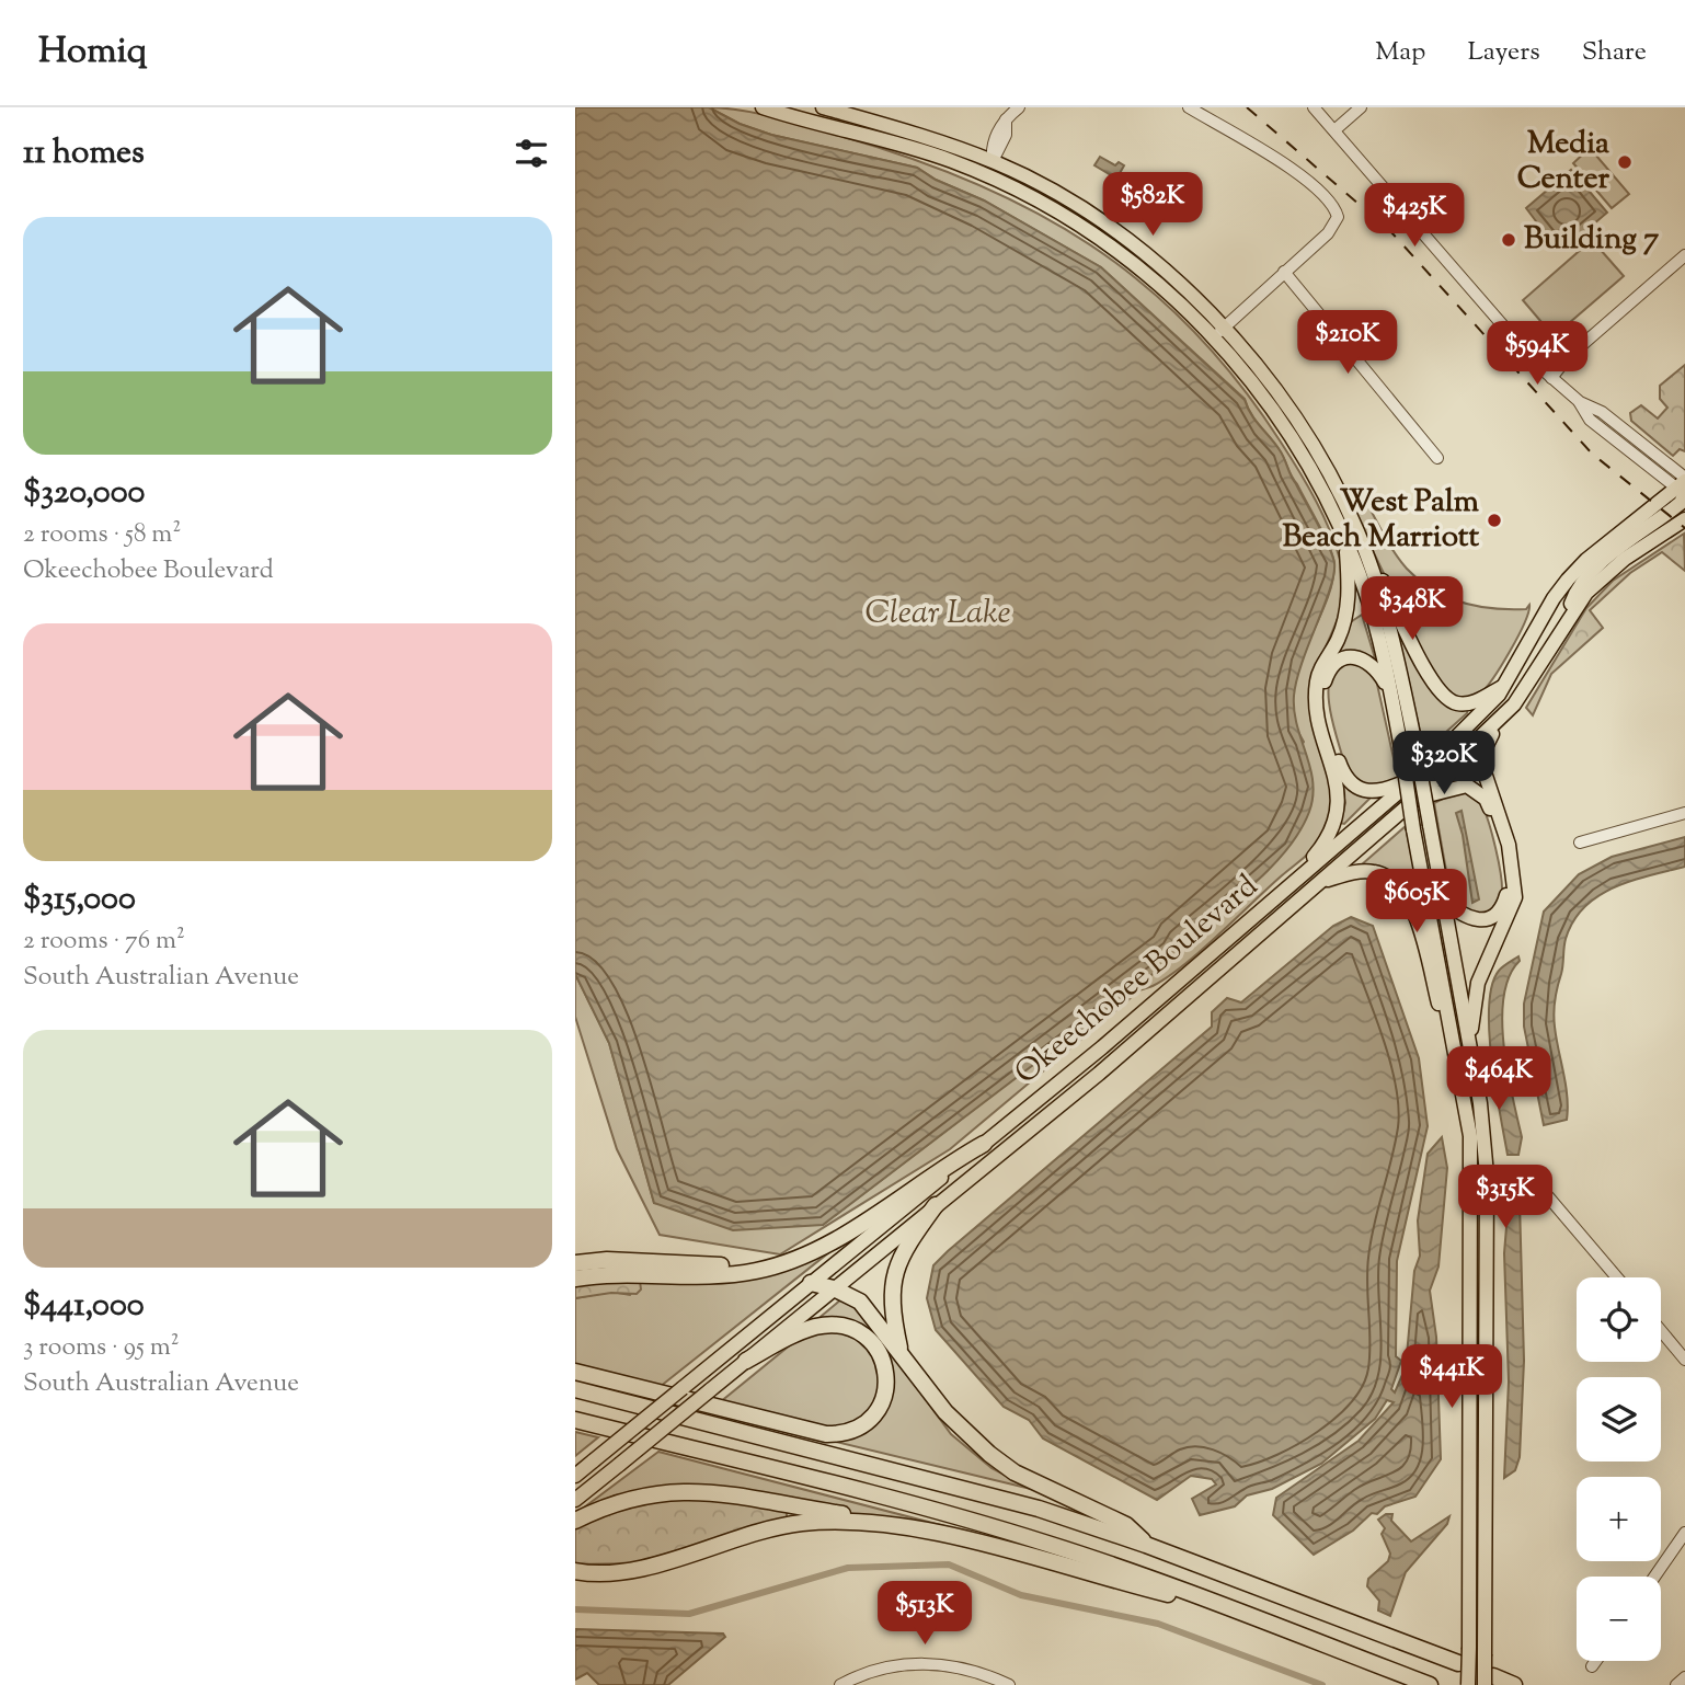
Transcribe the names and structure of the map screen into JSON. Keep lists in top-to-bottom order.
{
  "streets": {
    "main road": ["Okeechobee Boulevard"]
  },
  "water": ["Clear Lake"],
  "places": ["Media Center", "Building 7", "West Palm Beach Marriott"],
  "page": {
    "header": "Homiq",
    "nav": ["Map", "Layers", "Share"],
    "heading": "11 homes",
    "price": [
      "$582K",
      "$425K",
      "$210K",
      "$594K",
      "$348K",
      "$320K",
      "$605K",
      "$464K",
      "$315K",
      "$441K",
      "$513K"
    ],
    "list": [
      {
        "name": "$320,000",
        "note": "2 rooms · 58 m² · Okeechobee Boulevard"
      },
      {
        "name": "$315,000",
        "note": "2 rooms · 76 m² · South Australian Avenue"
      },
      {
        "name": "$441,000",
        "note": "3 rooms · 95 m² · South Australian Avenue"
      }
    ],
    "map_buttons": ["+", "−"]
  }
}
